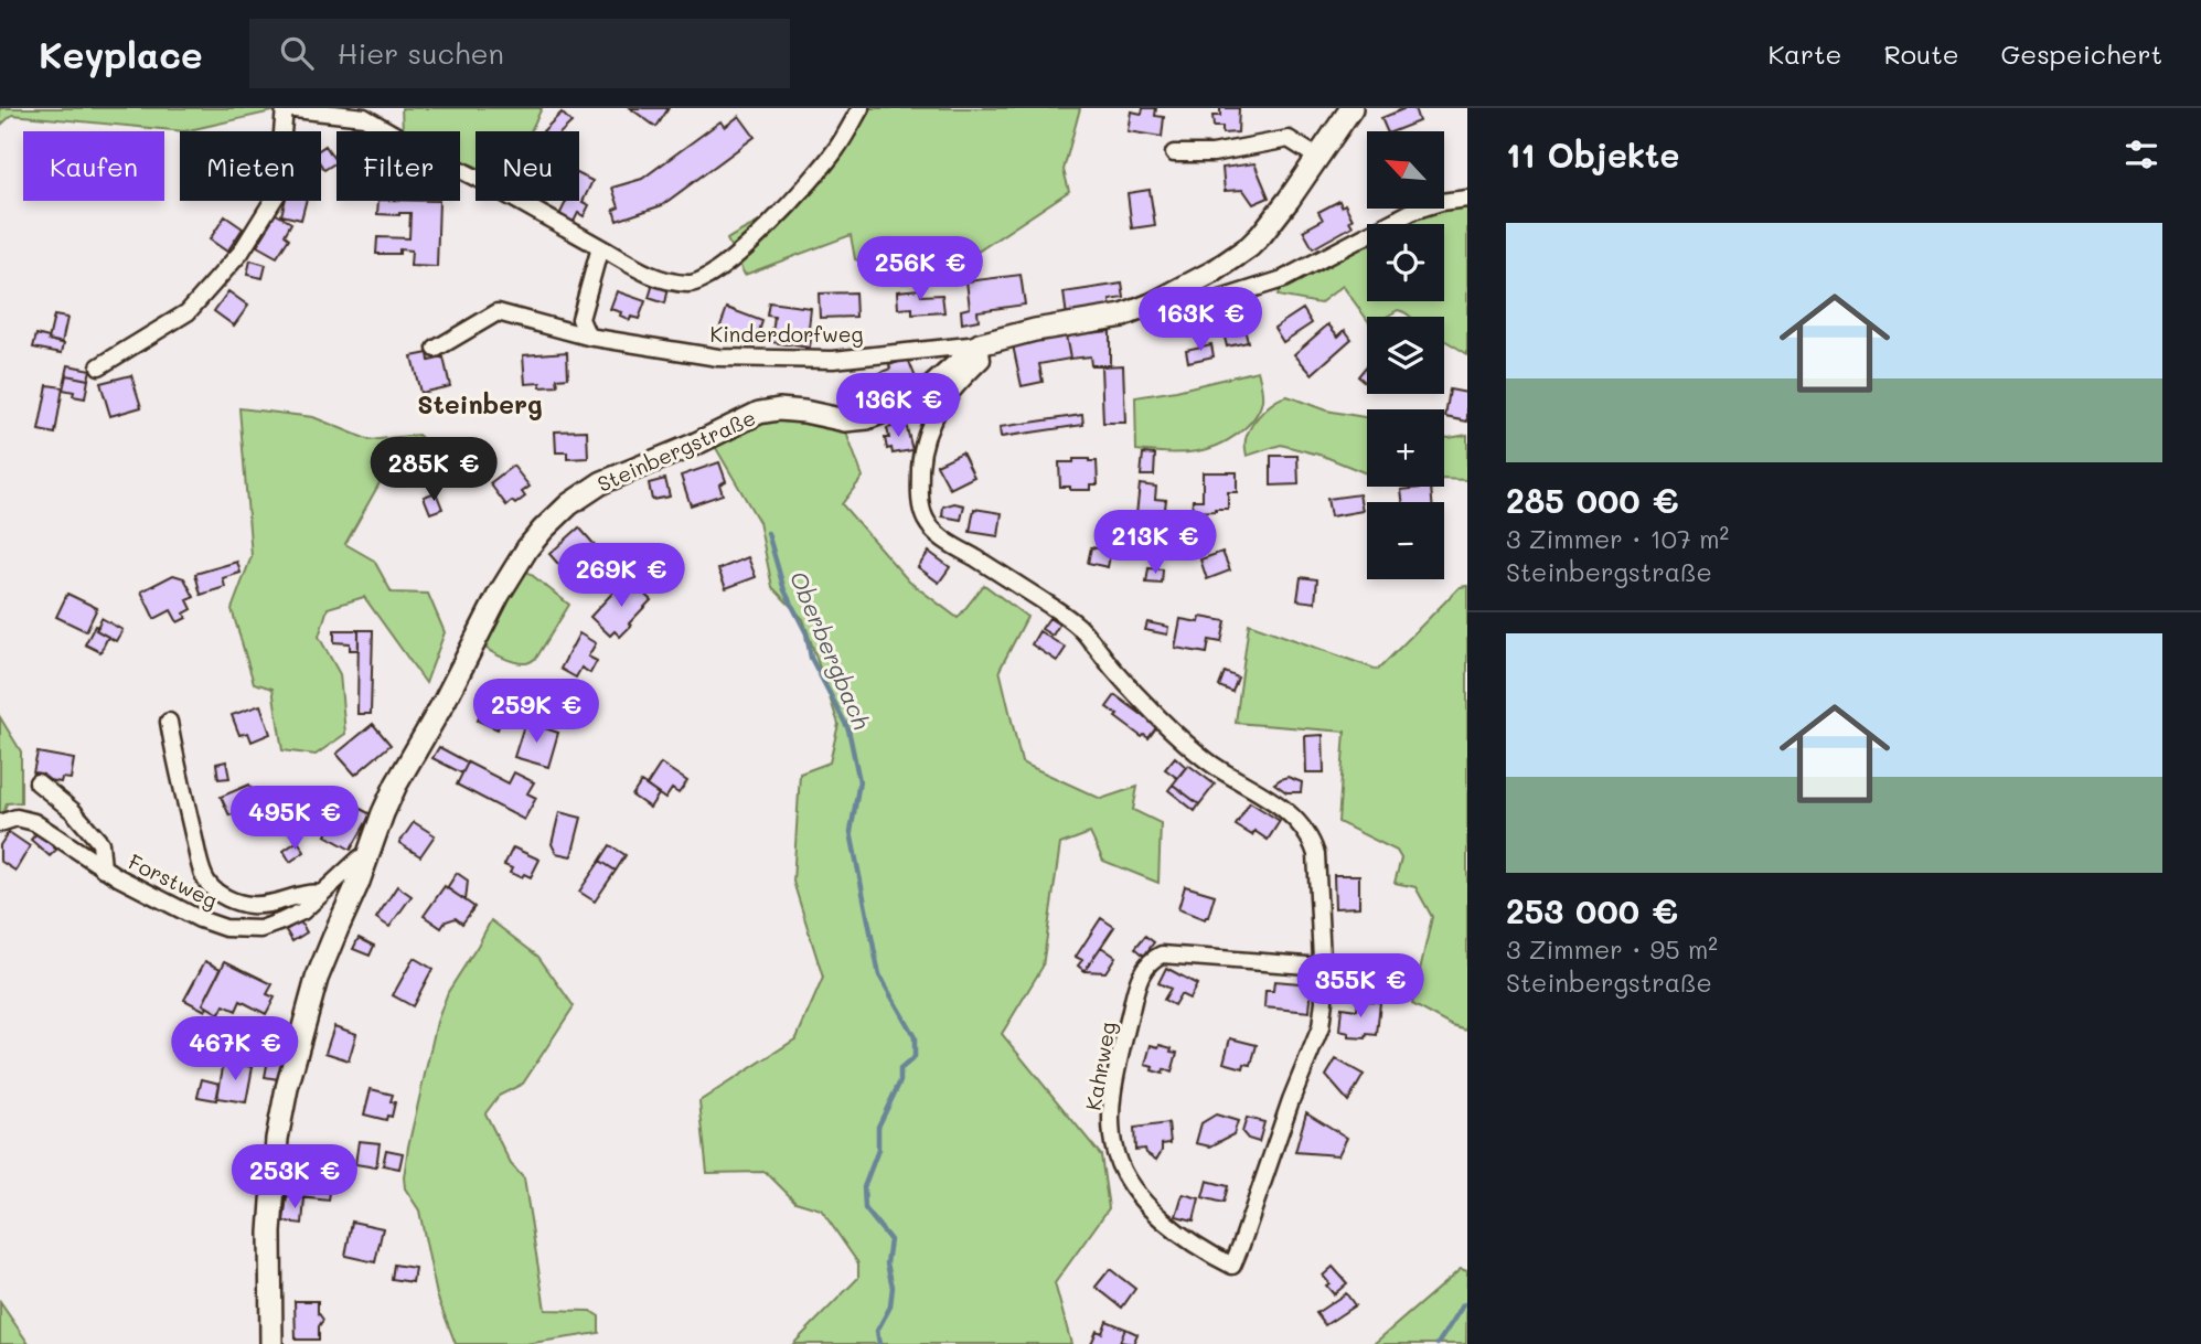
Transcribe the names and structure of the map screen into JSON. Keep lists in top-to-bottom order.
{
  "streets": {
    "main road": ["Steinbergstraße"],
    "street": ["Kinderdorfweg", "Forstweg", "Kahrweg"]
  },
  "crossings": [
    ["Kinderdorfweg", "Steinbergstraße"],
    ["Kinderdorfweg", "Kahrweg"],
    ["Steinbergstraße", "Forstweg"],
    ["Steinbergstraße", "Kahrweg"]
  ],
  "districts": ["Steinberg"],
  "water": ["Oberbergbach"],
  "north": "top left",
  "page": {
    "header": "Keyplace",
    "search": "Hier suchen",
    "nav": ["Karte", "Route", "Gespeichert"],
    "heading": "11 Objekte",
    "map_buttons": ["+", "−"],
    "chip": [
      "Kaufen",
      "Mieten",
      "Filter",
      "Neu"
    ],
    "list": [
      {
        "name": "285 000 €",
        "note": "3 Zimmer · 107 m² · Steinbergstraße"
      },
      {
        "name": "253 000 €",
        "note": "3 Zimmer · 95 m² · Steinbergstraße"
      }
    ],
    "price": [
      "256K €",
      "163K €",
      "136K €",
      "285K €",
      "213K €",
      "269K €",
      "259K €",
      "495K €",
      "355K €",
      "467K €",
      "253K €"
    ]
  }
}
